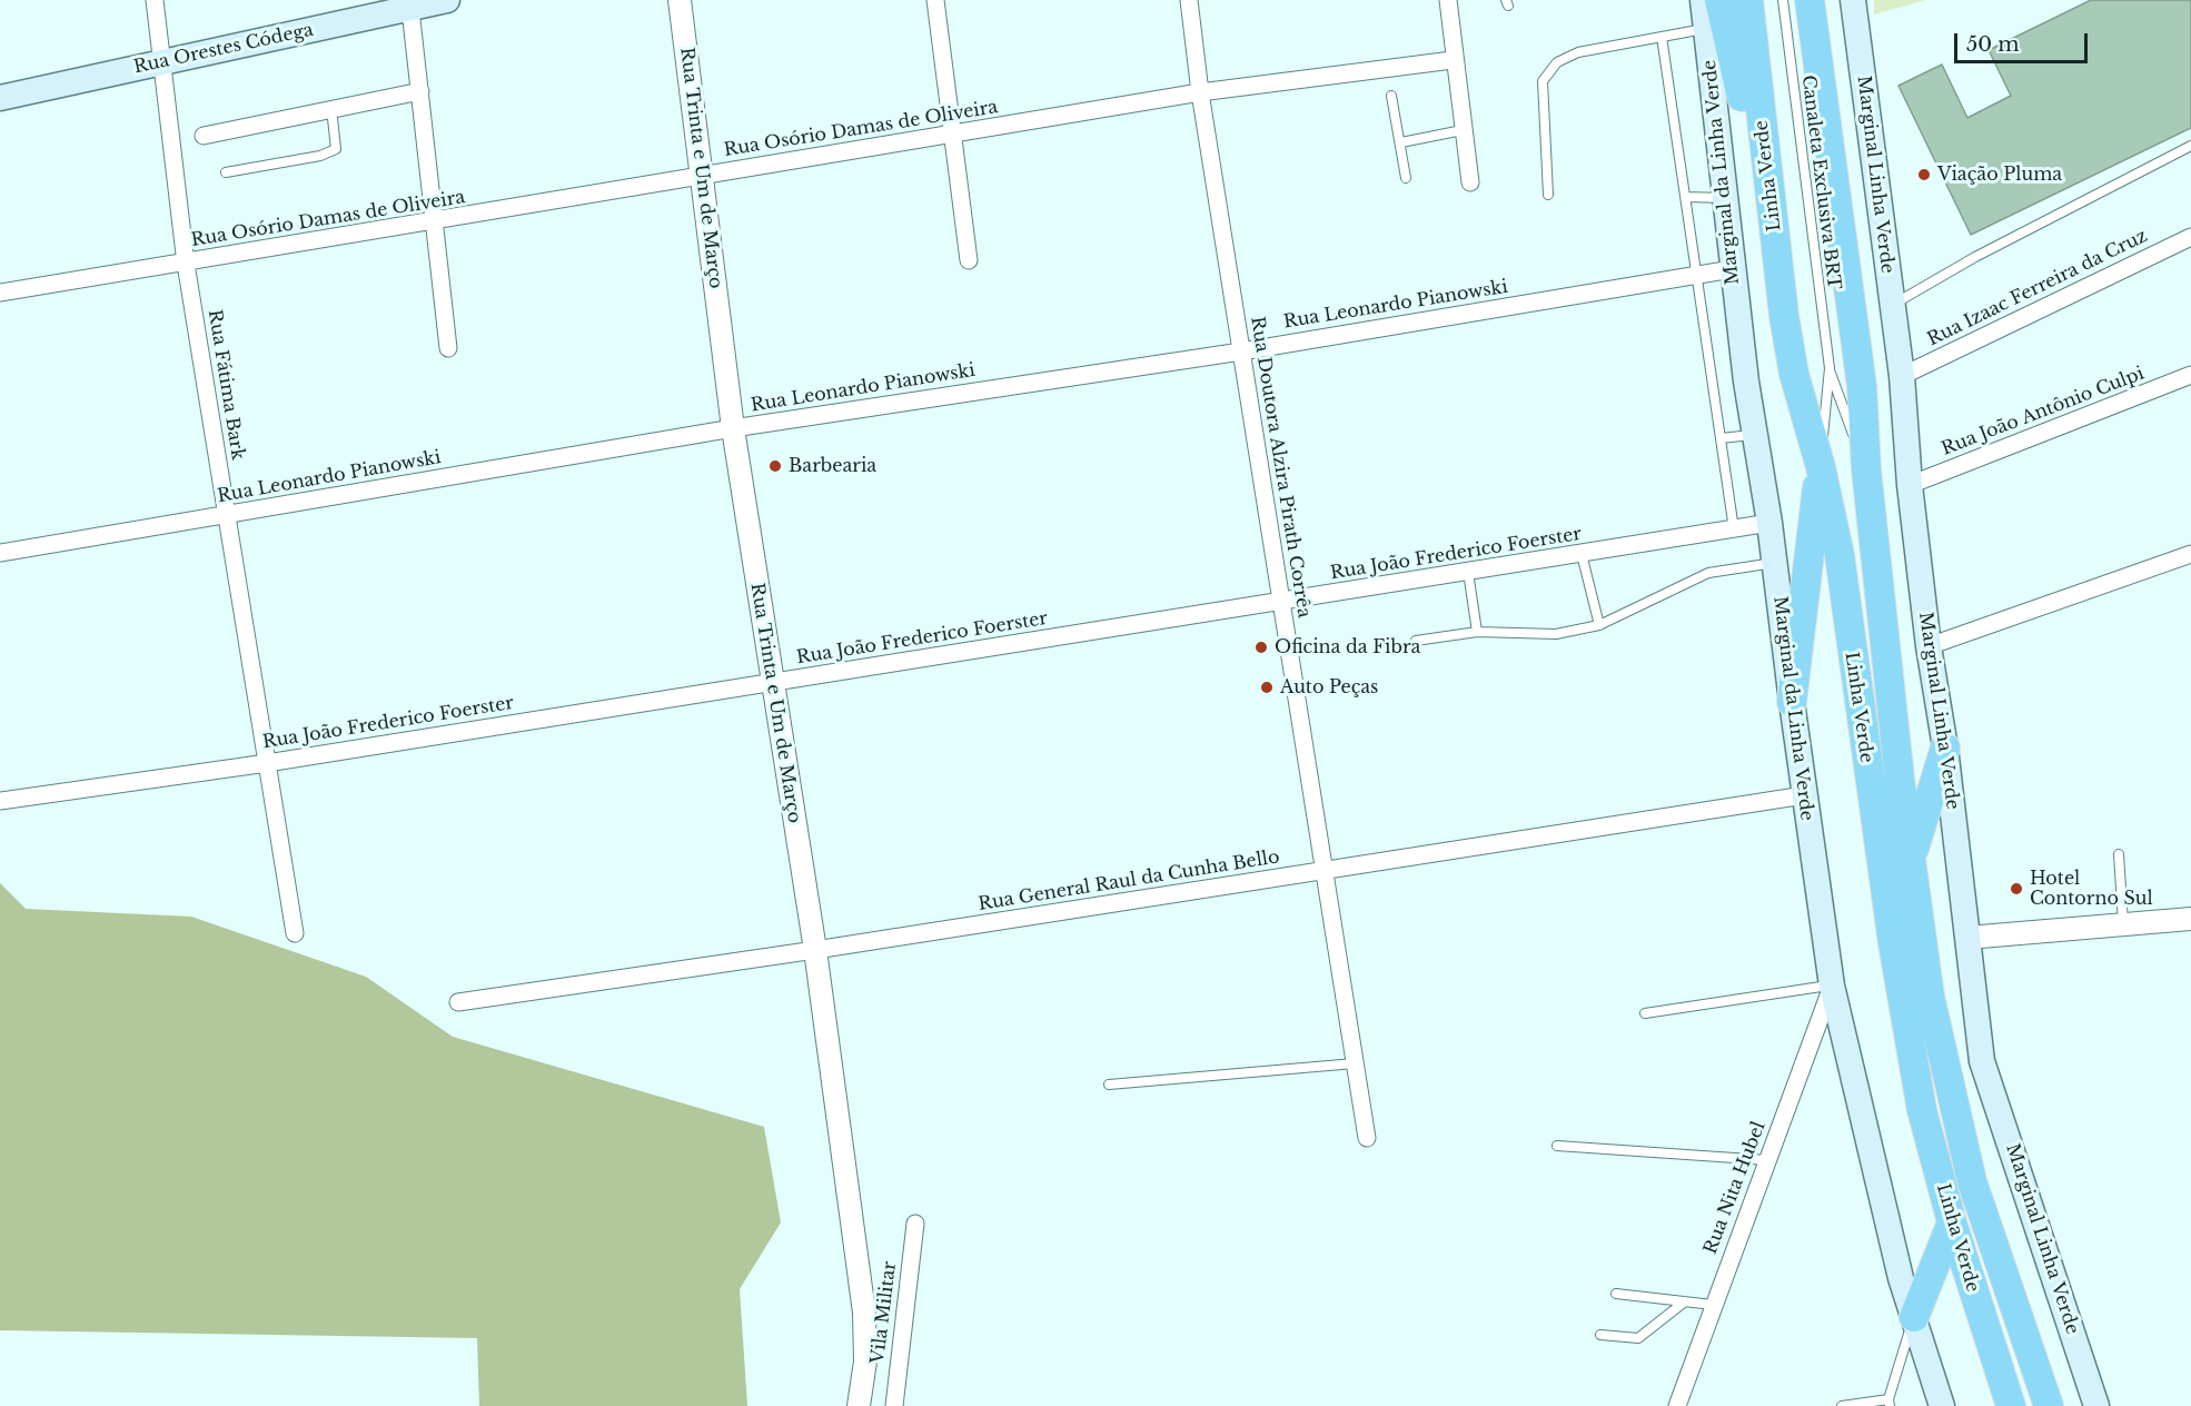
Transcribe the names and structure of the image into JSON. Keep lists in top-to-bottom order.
{
  "streets": {
    "highway": ["Linha Verde"],
    "main road": ["Rua Orestes Códega", "Marginal da Linha Verde", "Marginal Linha Verde"],
    "street": [
      "Rua Osório Damas de Oliveira",
      "Rua Trinta e Um de Março",
      "Rua Izaac Ferreira da Cruz",
      "Rua Leonardo Pianowski",
      "Rua Fátima Bark",
      "Rua João Antônio Culpi",
      "Rua Doutora Alzira Pirath Corrêa",
      "Rua João Frederico Foerster",
      "Rua General Raul da Cunha Bello",
      "Rua Nita Hubel",
      "Vila Militar"
    ],
    "lane": ["Canaleta Exclusiva BRT"]
  },
  "crossings": [
    ["Rua Orestes Códega", "Rua Fátima Bark"],
    ["Rua Osório Damas de Oliveira", "Rua Trinta e Um de Março"],
    ["Rua Osório Damas de Oliveira", "Rua Fátima Bark"],
    ["Rua Osório Damas de Oliveira", "Rua Doutora Alzira Pirath Corrêa"],
    ["Rua Trinta e Um de Março", "Rua Leonardo Pianowski"],
    ["Rua Trinta e Um de Março", "Rua João Frederico Foerster"],
    ["Rua Trinta e Um de Março", "Rua General Raul da Cunha Bello"],
    ["Marginal da Linha Verde", "Rua Leonardo Pianowski"],
    ["Marginal da Linha Verde", "Rua João Frederico Foerster"],
    ["Marginal da Linha Verde", "Rua General Raul da Cunha Bello"],
    ["Marginal da Linha Verde", "Rua Nita Hubel"],
    ["Marginal Linha Verde", "Rua Izaac Ferreira da Cruz"],
    ["Marginal Linha Verde", "Rua João Antônio Culpi"],
    ["Linha Verde", "Canaleta Exclusiva BRT"],
    ["Rua Leonardo Pianowski", "Rua Fátima Bark"],
    ["Rua Leonardo Pianowski", "Rua Doutora Alzira Pirath Corrêa"],
    ["Rua Fátima Bark", "Rua João Frederico Foerster"],
    ["Rua Doutora Alzira Pirath Corrêa", "Rua João Frederico Foerster"],
    ["Rua Doutora Alzira Pirath Corrêa", "Rua General Raul da Cunha Bello"]
  ],
  "places": [
    "Viação Pluma",
    "Barbearia",
    "Oficina da Fibra",
    "Auto Peças",
    "Hotel Contorno Sul"
  ],
  "scale_bar": "50 m"
}
